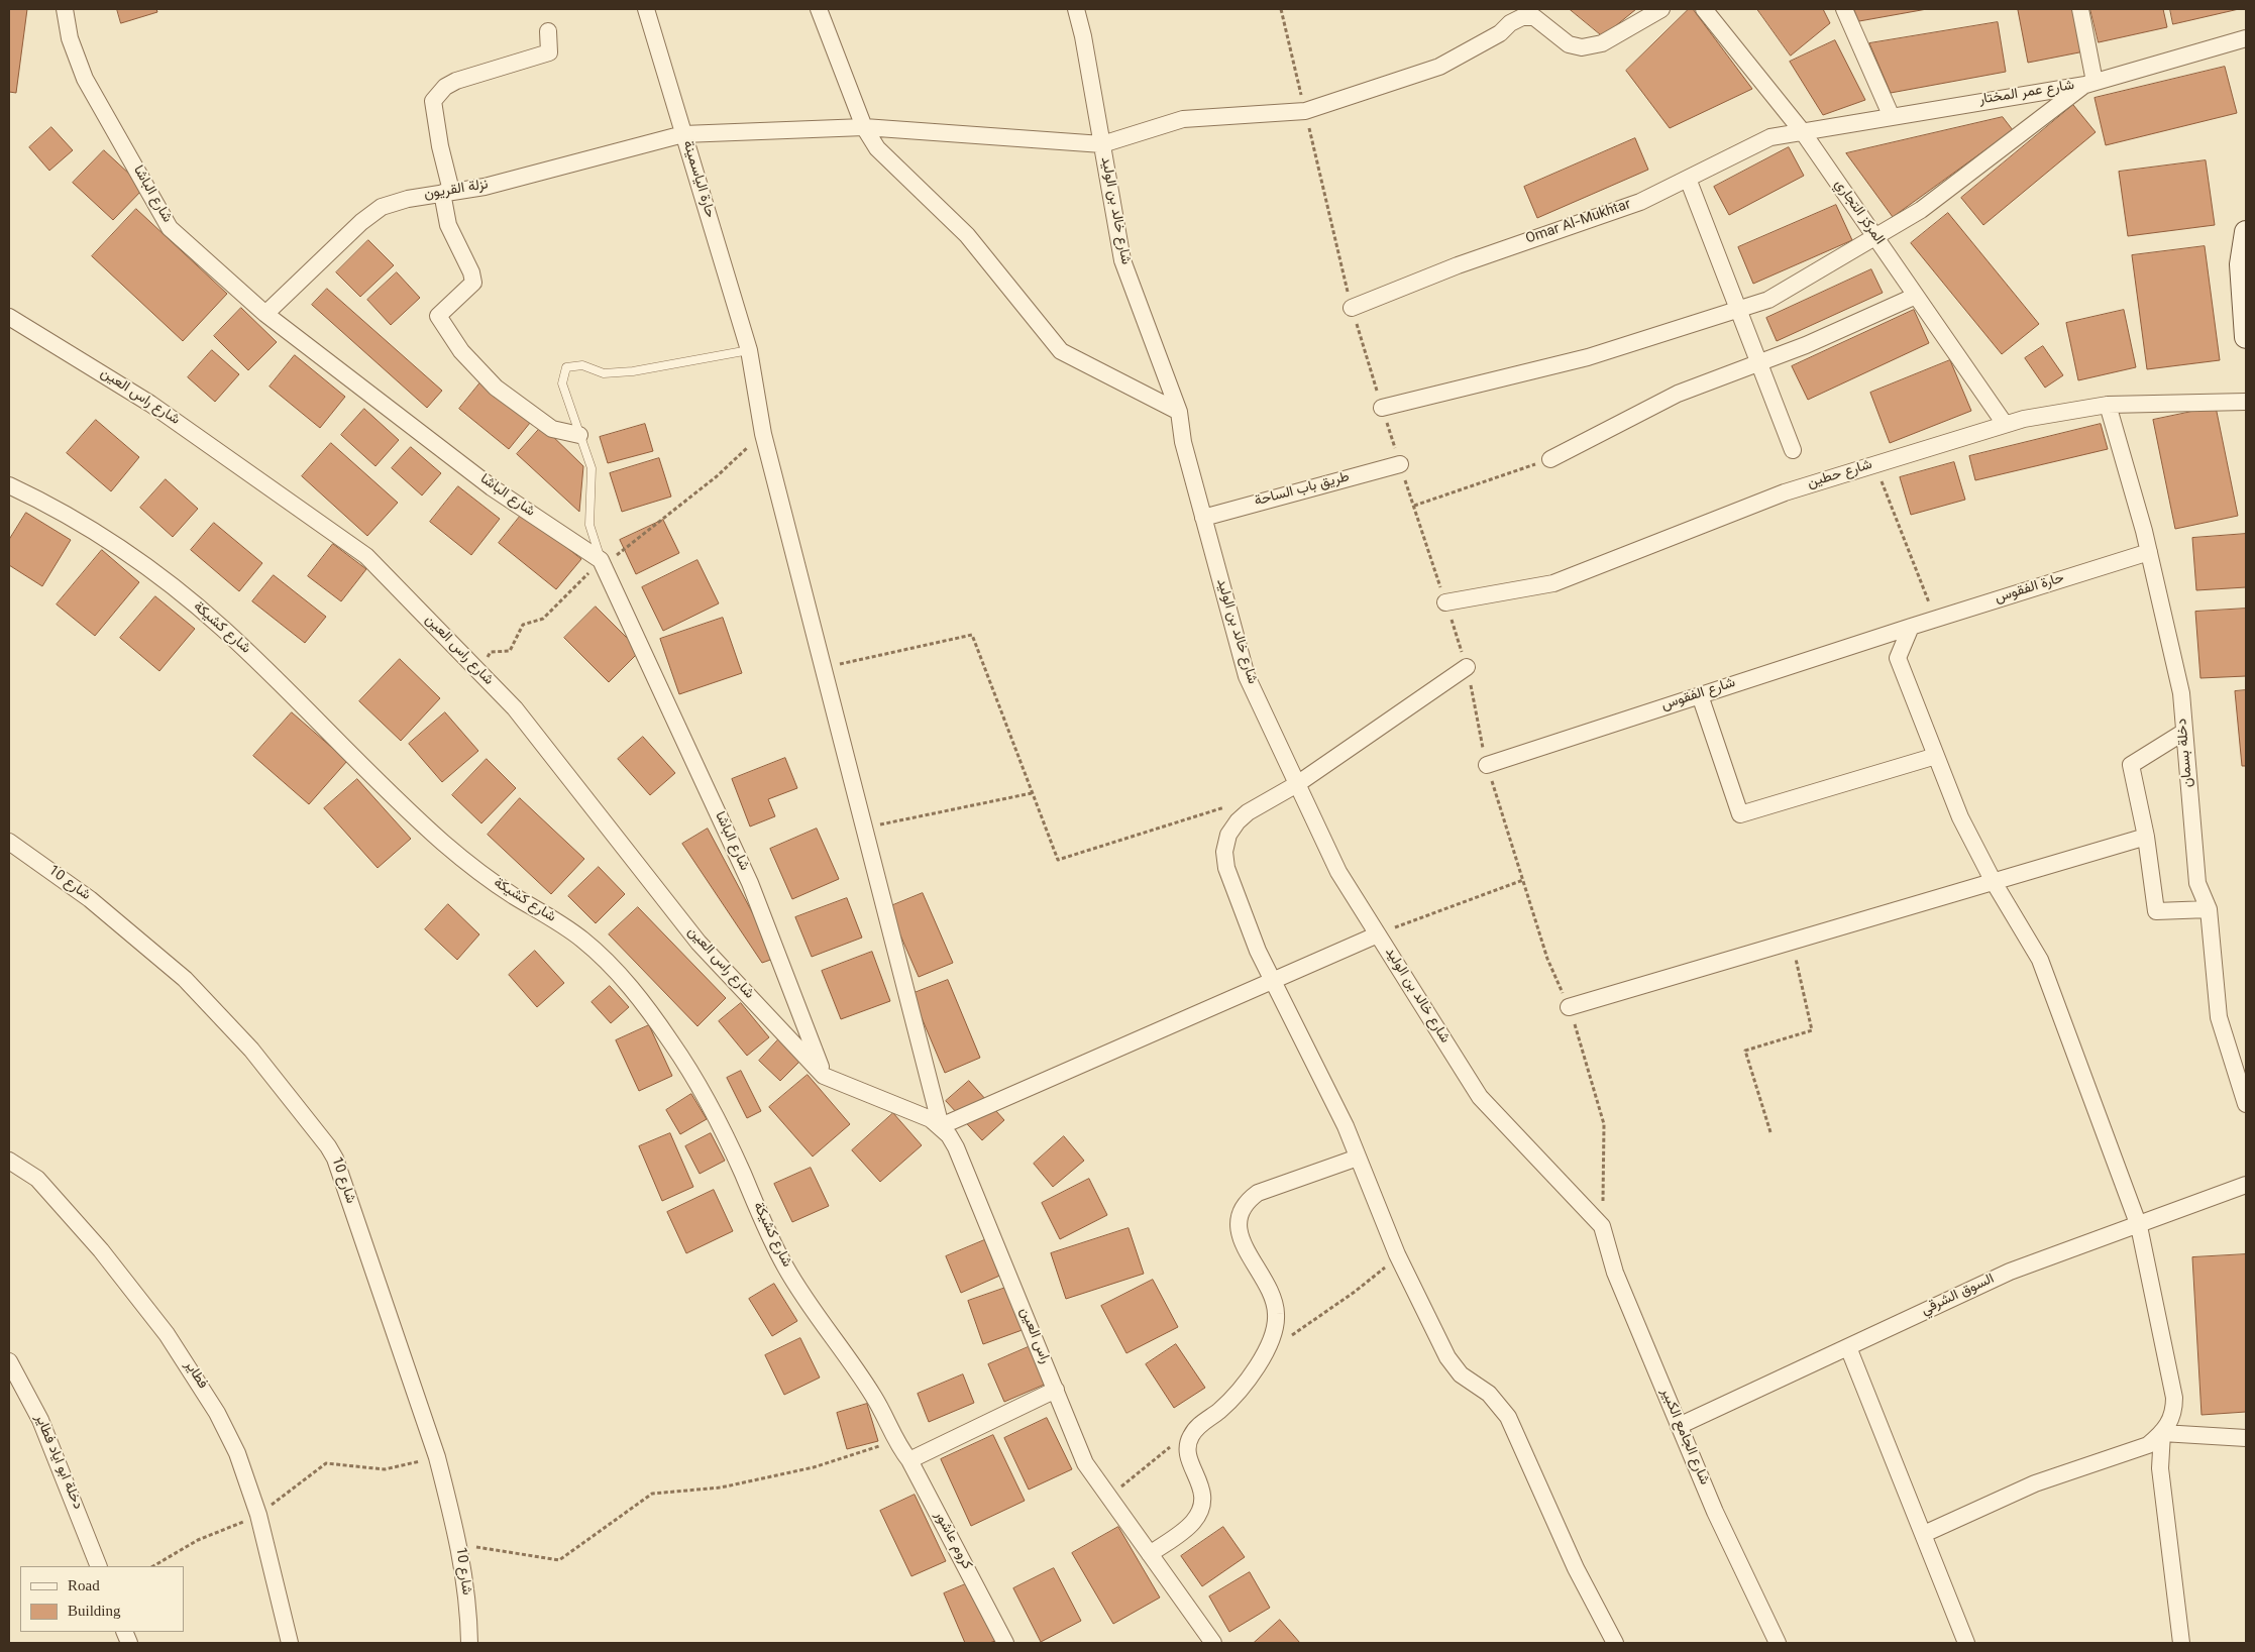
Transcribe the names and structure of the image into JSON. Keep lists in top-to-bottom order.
{
  "streets": {
    "street": [
      "شارع عمر المختار",
      "حارة الياسمينة",
      "نزلة القريون",
      "شارع الباشا",
      "شارع خالد بن الوليد",
      "المركز التجاري",
      "Omar Al-Mukhtar",
      "شارع راس العين",
      "شارع حطين",
      "طريق باب الساحة",
      "حارة الفقوس",
      "شارع كشيكة",
      "شارع الفقوس",
      "دخلة بسمان",
      "شارع 10",
      "السوق الشرقي",
      "راس العين",
      "فطاير",
      "شارع الجامع الكبير",
      "دخلة ابو اياد فطاير",
      "كروم عاشور"
    ]
  },
  "crossings": [
    ["شارع عمر المختار", "المركز التجاري"],
    ["شارع عمر المختار", "Omar Al-Mukhtar"],
    ["حارة الياسمينة", "نزلة القريون"],
    ["حارة الياسمينة", "راس العين"],
    ["نزلة القريون", "شارع الباشا"],
    ["نزلة القريون", "شارع خالد بن الوليد"],
    ["شارع الباشا", "شارع راس العين"],
    ["شارع الباشا", "راس العين"],
    ["شارع خالد بن الوليد", "طريق باب الساحة"],
    ["شارع خالد بن الوليد", "شارع الجامع الكبير"],
    ["المركز التجاري", "Omar Al-Mukhtar"],
    ["المركز التجاري", "شارع حطين"],
    ["شارع راس العين", "راس العين"],
    ["شارع حطين", "دخلة بسمان"],
    ["حارة الفقوس", "شارع الفقوس"],
    ["حارة الفقوس", "دخلة بسمان"],
    ["شارع كشيكة", "كروم عاشور"],
    ["السوق الشرقي", "شارع الجامع الكبير"]
  ],
  "legend": ["Road", "Building"]
}
